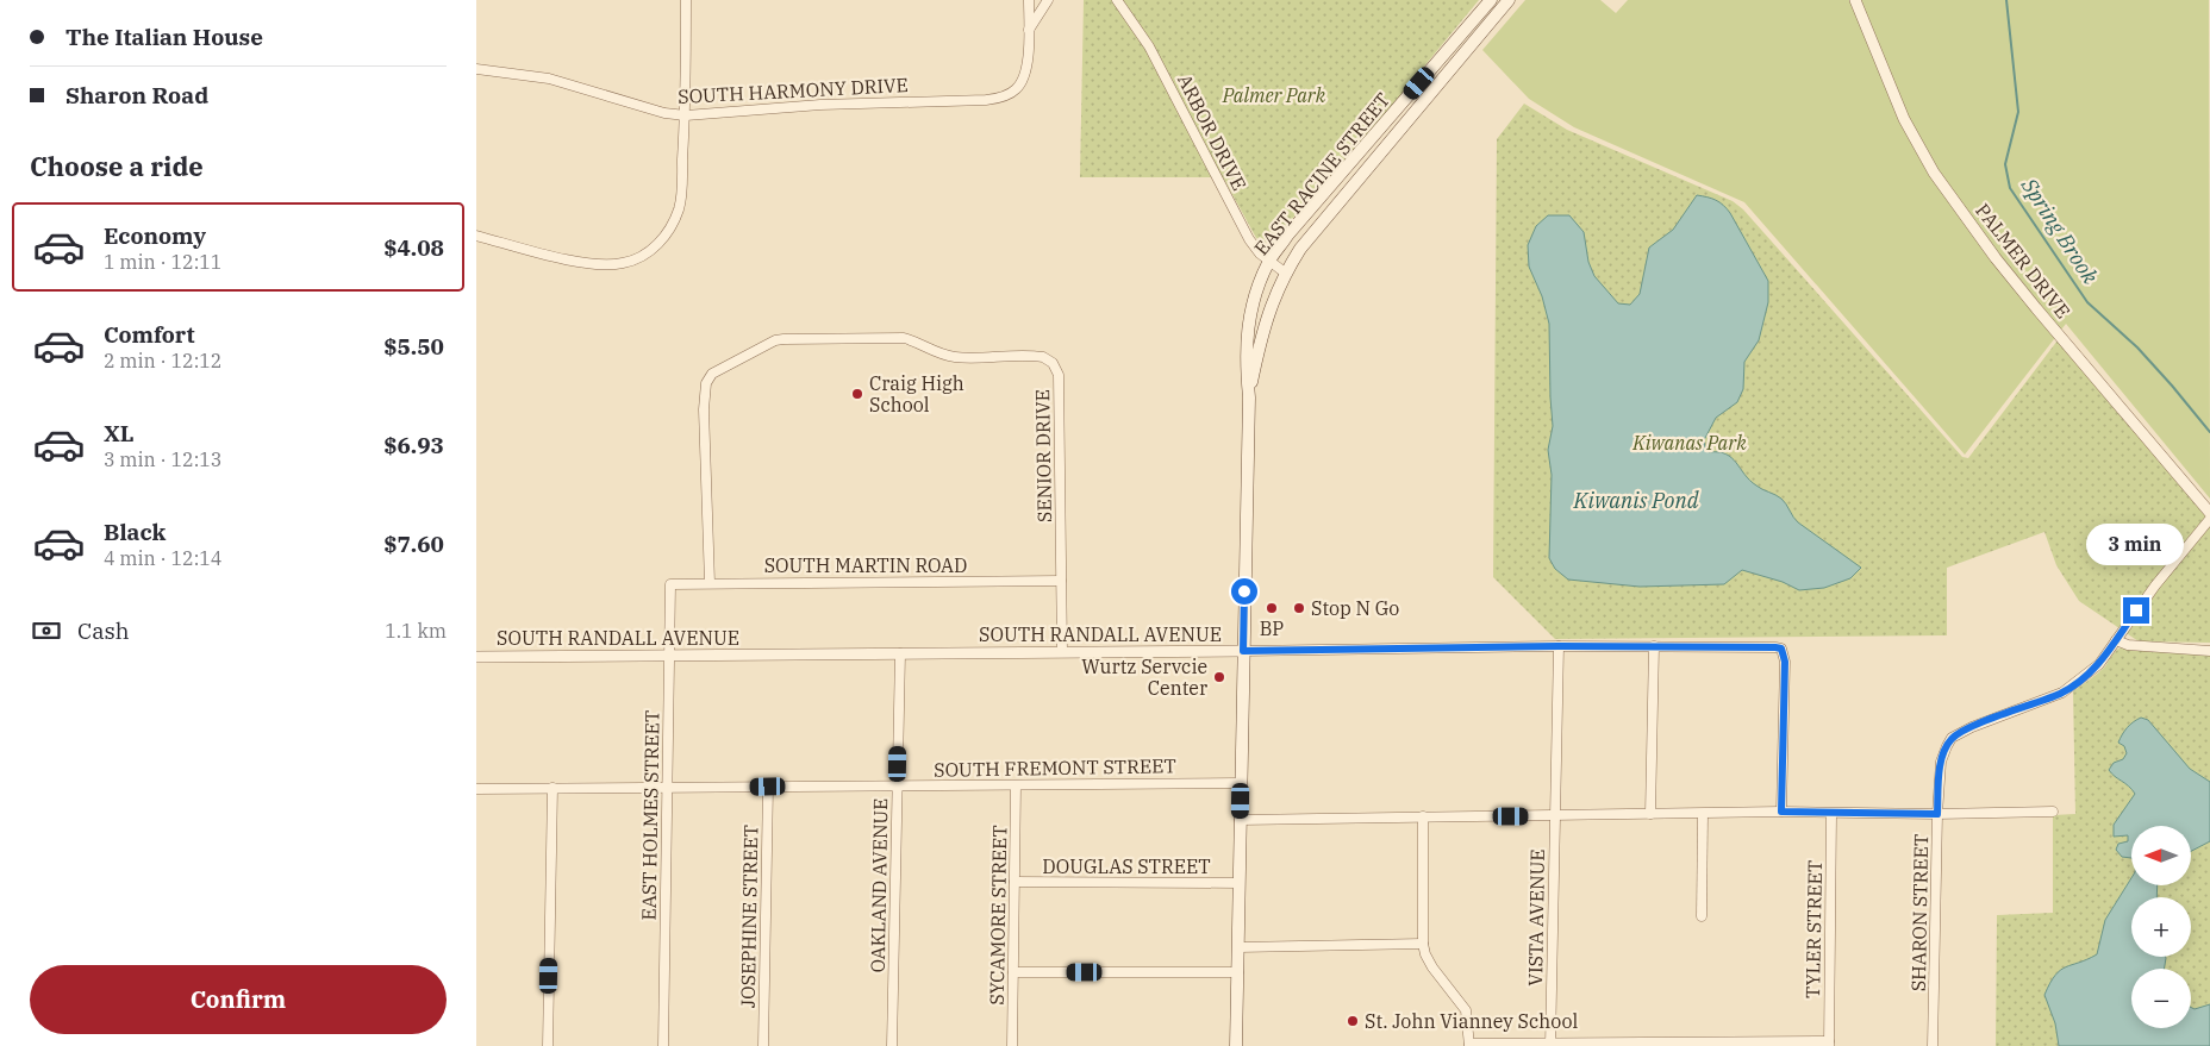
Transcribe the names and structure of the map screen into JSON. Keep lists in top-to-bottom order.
{
  "streets": {
    "main road": ["EAST RACINE STREET"],
    "street": [
      "SOUTH HARMONY DRIVE",
      "ARBOR DRIVE",
      "PALMER DRIVE",
      "SENIOR DRIVE",
      "SOUTH MARTIN ROAD",
      "SOUTH RANDALL AVENUE",
      "SOUTH FREMONT STREET",
      "EAST HOLMES STREET",
      "DOUGLAS STREET",
      "OAKLAND AVENUE",
      "SHARON STREET",
      "SYCAMORE STREET",
      "JOSEPHINE STREET",
      "VISTA AVENUE",
      "TYLER STREET"
    ]
  },
  "crossings": [
    ["ARBOR DRIVE", "EAST RACINE STREET"],
    ["EAST RACINE STREET", "SOUTH RANDALL AVENUE"],
    ["EAST RACINE STREET", "SOUTH FREMONT STREET"],
    ["EAST RACINE STREET", "DOUGLAS STREET"],
    ["SENIOR DRIVE", "SOUTH MARTIN ROAD"],
    ["SENIOR DRIVE", "SOUTH RANDALL AVENUE"],
    ["SOUTH MARTIN ROAD", "EAST HOLMES STREET"],
    ["SOUTH RANDALL AVENUE", "EAST HOLMES STREET"],
    ["SOUTH RANDALL AVENUE", "OAKLAND AVENUE"],
    ["SOUTH RANDALL AVENUE", "VISTA AVENUE"],
    ["SOUTH FREMONT STREET", "EAST HOLMES STREET"],
    ["SOUTH FREMONT STREET", "OAKLAND AVENUE"],
    ["SOUTH FREMONT STREET", "SYCAMORE STREET"],
    ["SOUTH FREMONT STREET", "JOSEPHINE STREET"],
    ["DOUGLAS STREET", "SYCAMORE STREET"]
  ],
  "water": ["Spring Brook", "Kiwanis Pond"],
  "parks": ["Palmer Park", "Kiwanas Park"],
  "places": [
    "Craig High School",
    "BP",
    "Stop N Go",
    "Wurtz Servcie Center",
    "St. John Vianney School"
  ],
  "north": "left",
  "page": {
    "banner": ["The Italian House", "Sharon Road"],
    "heading": "Choose a ride",
    "list": [
      {
        "name": "Economy",
        "note": "1 min · 12:11",
        "value": "$4.08"
      },
      {
        "name": "Comfort",
        "note": "2 min · 12:12",
        "value": "$5.50"
      },
      {
        "name": "XL",
        "note": "3 min · 12:13",
        "value": "$6.93"
      },
      {
        "name": "Black",
        "note": "4 min · 12:14",
        "value": "$7.60"
      }
    ],
    "bubble": "3 min",
    "pay": ["Cash", "1.1 km"],
    "map_buttons": ["+", "−"],
    "buttons": "Confirm"
  }
}
